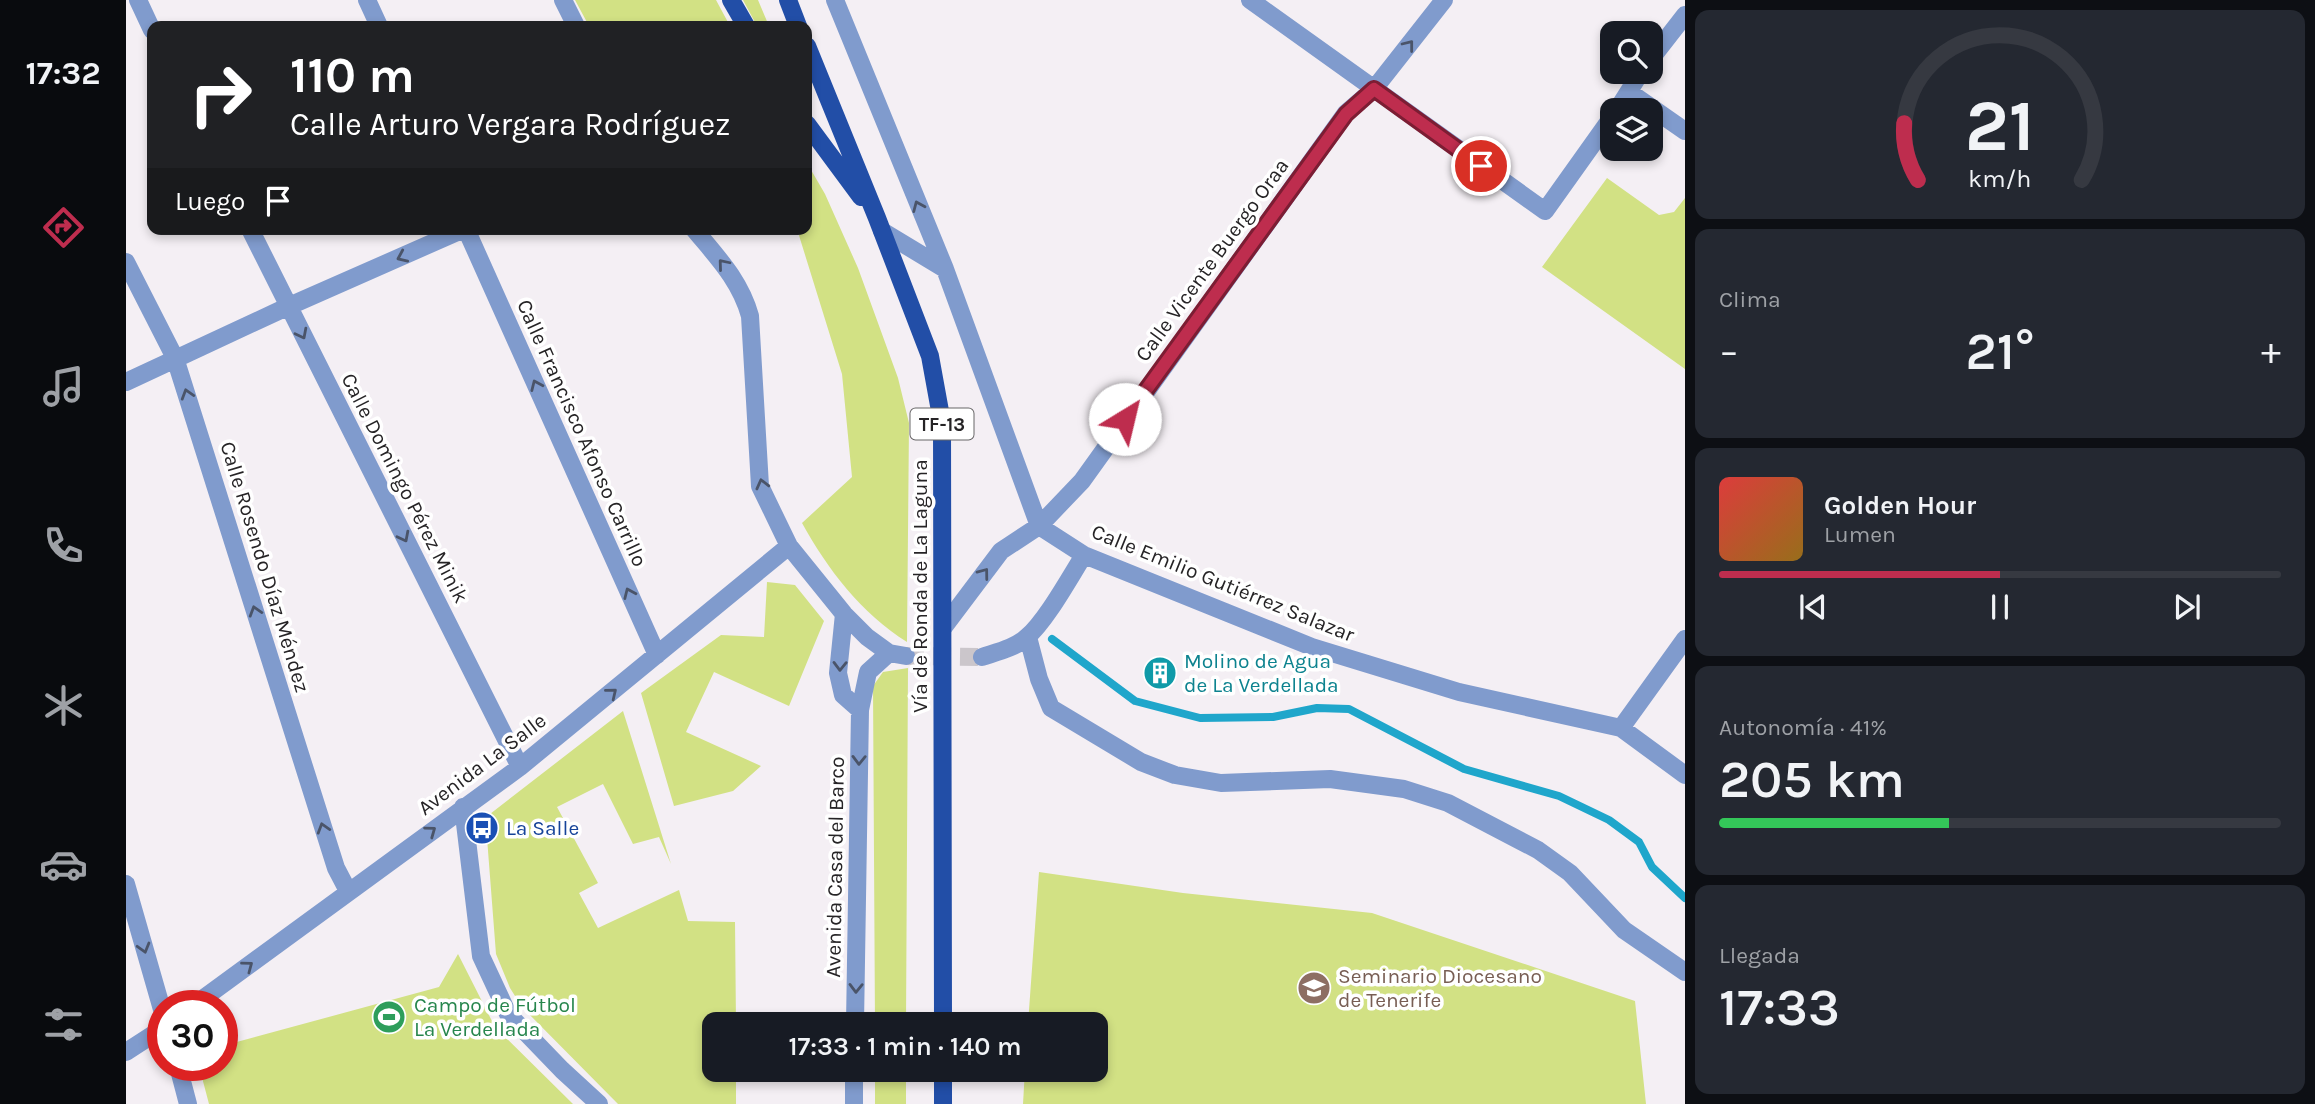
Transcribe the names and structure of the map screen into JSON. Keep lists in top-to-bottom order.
{
  "streets": {
    "main road": ["TF-13", "Vía de Ronda de La Laguna"],
    "street": [
      "Calle Vicente Buergo Oraa",
      "Calle Francisco Afonso Carrillo",
      "Calle Domingo Pérez Minik",
      "Calle Rosendo Díaz Méndez",
      "Calle Emilio Gutiérrez Salazar",
      "Avenida La Salle",
      "Avenida Casa del Barco"
    ]
  },
  "crossings": [
    ["Calle Vicente Buergo Oraa", "Calle Emilio Gutiérrez Salazar"],
    ["Calle Vicente Buergo Oraa", "Vía de Ronda de La Laguna"],
    ["Calle Francisco Afonso Carrillo", "Avenida La Salle"],
    ["Calle Domingo Pérez Minik", "Avenida La Salle"],
    ["Calle Rosendo Díaz Méndez", "Avenida La Salle"]
  ],
  "one_way": [
    "Calle Francisco Afonso Carrillo",
    "Calle Domingo Pérez Minik",
    "Calle Rosendo Díaz Méndez",
    "Avenida La Salle",
    "Avenida Casa del Barco"
  ],
  "places": {
    "building": ["Molino de Agua de La Verdellada"],
    "bus stop": ["La Salle"],
    "school or university": ["Seminario Diocesano de Tenerife"],
    "sports": ["Campo de Fútbol La Verdellada"]
  },
  "page": {
    "tabs": "17:32",
    "turn": ["110 m", "Calle Arturo Vergara Rodríguez"],
    "then": "Luego",
    "tile": [
      "Clima",
      ["Autonomía · 41%", "205 km"],
      ["Llegada", "17:33"]
    ],
    "heat": ["−", "21°", "+"],
    "song": ["Golden Hour", "Lumen"],
    "limit": "30",
    "trip": "17:33 · 1 min · 140 m",
    "gauge": ["21", "km/h"]
  }
}
